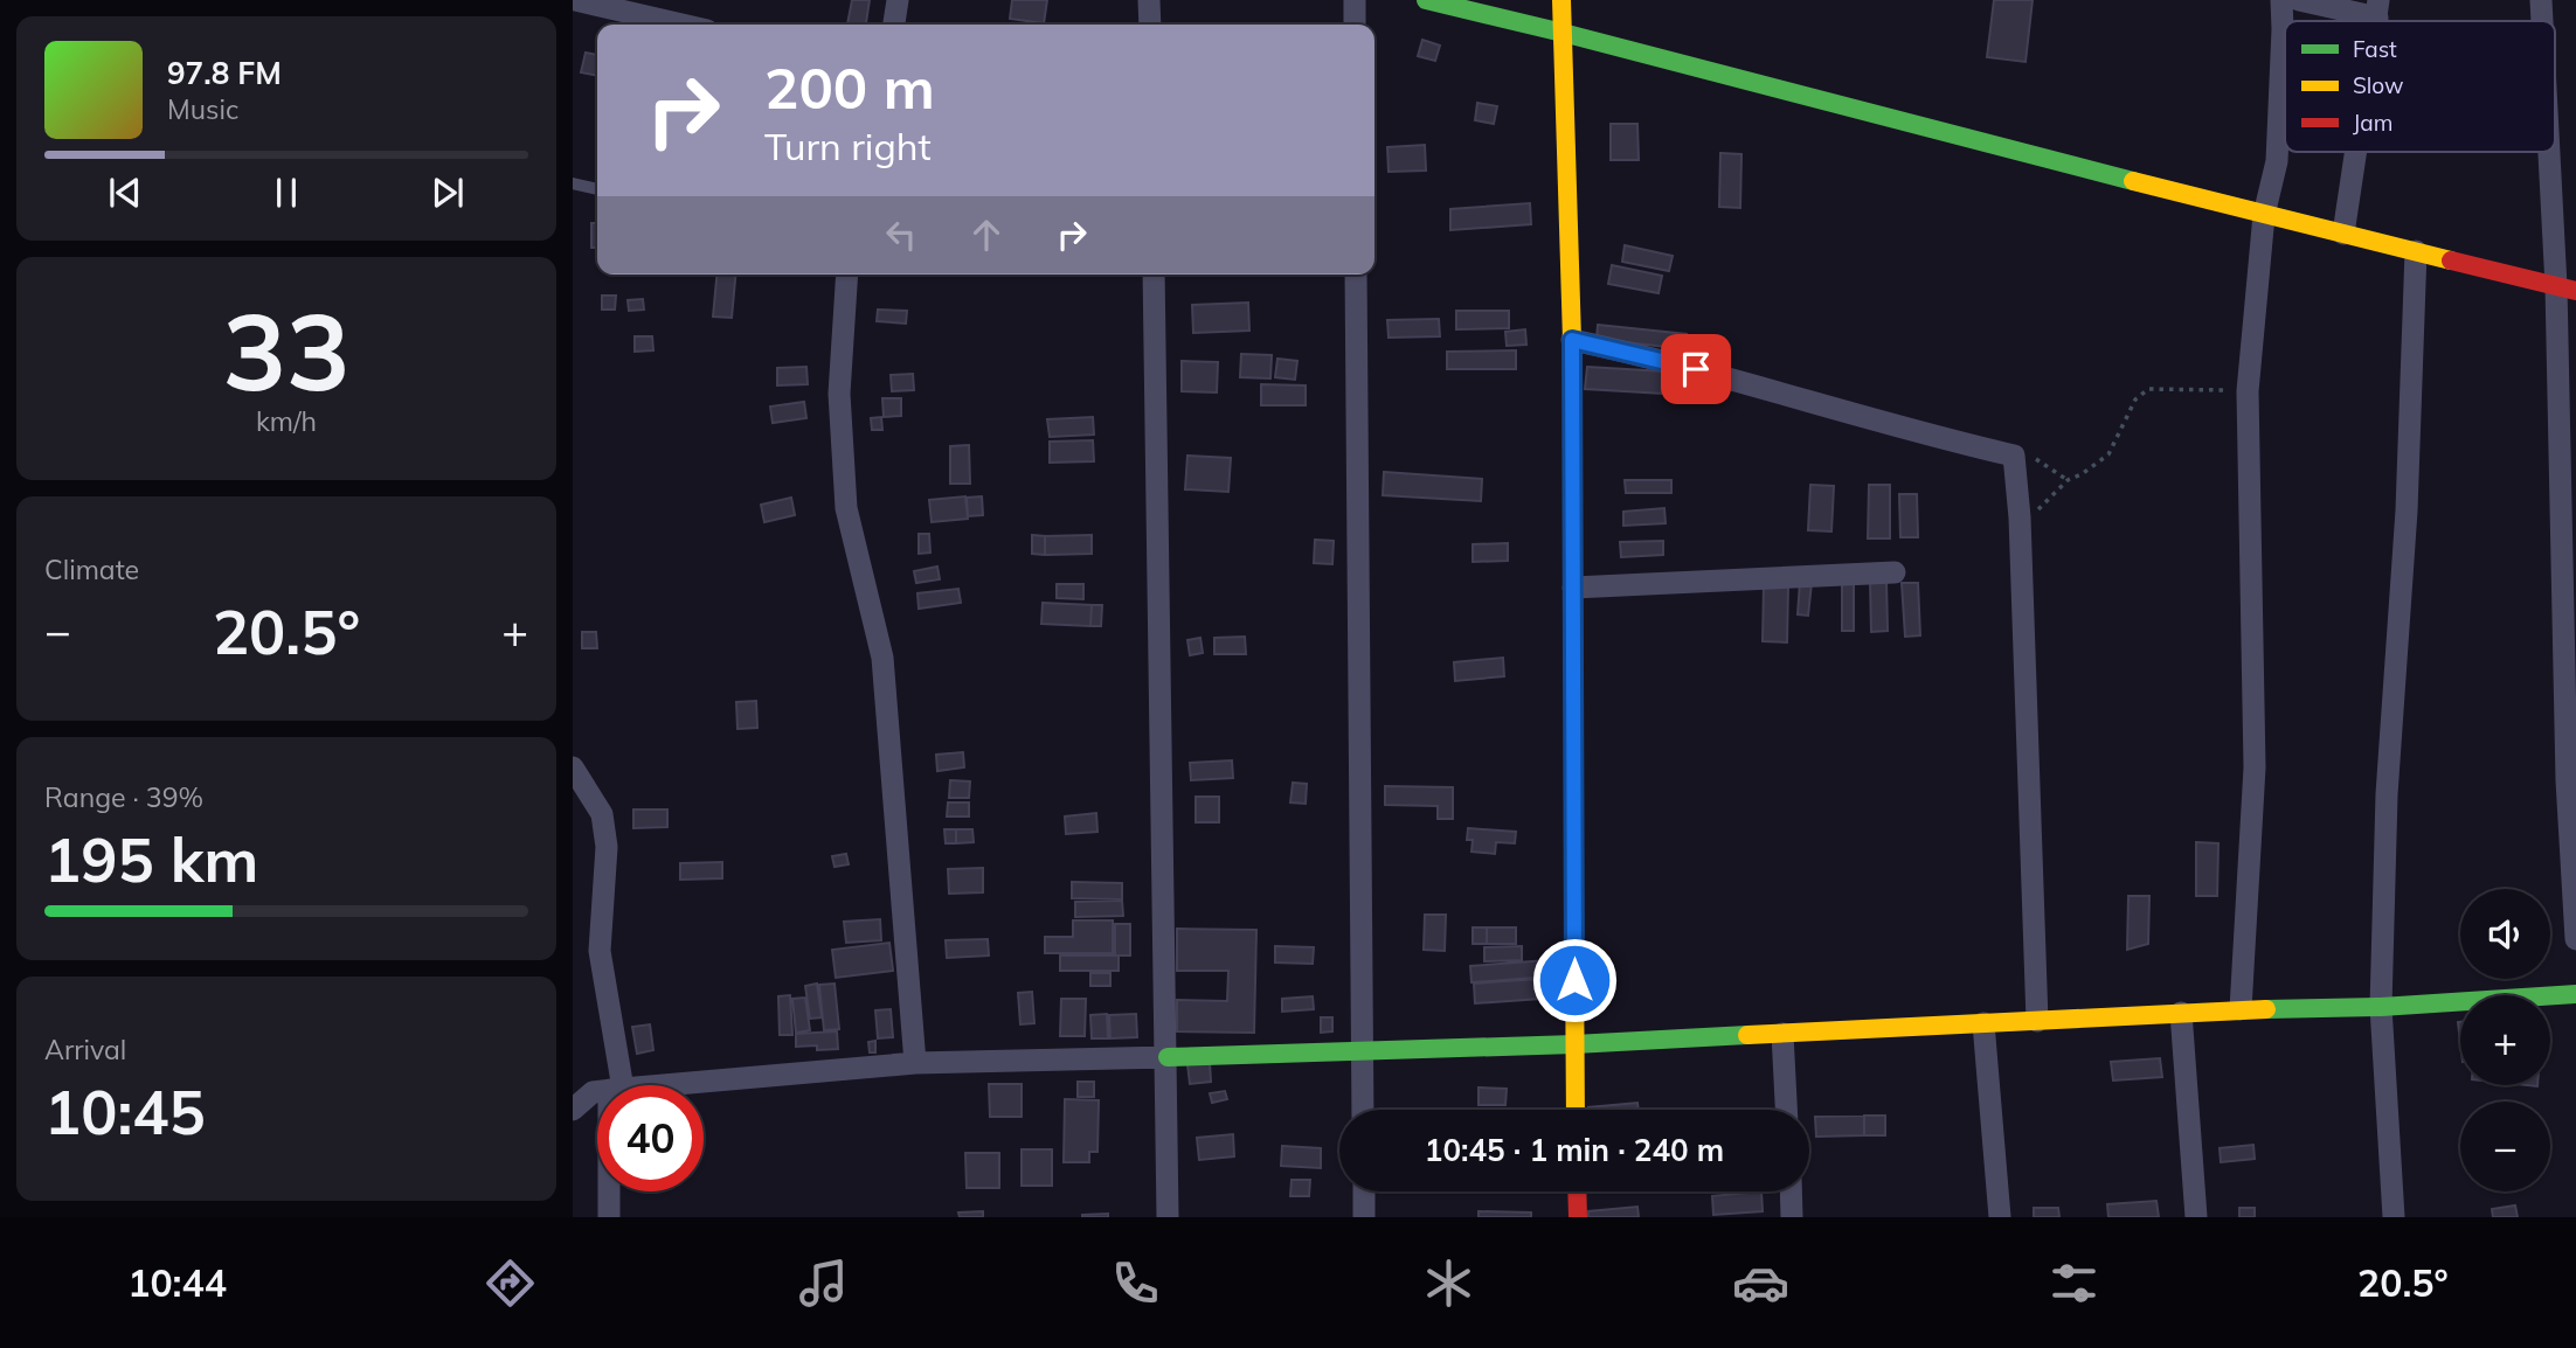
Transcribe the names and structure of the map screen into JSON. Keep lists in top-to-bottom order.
{
  "legend": ["Fast", "Slow", "Jam"],
  "page": {
    "turn": ["200 m", "Turn right"],
    "song": ["97.8 FM", "Music"],
    "tile": [
      ["33", "km/h"],
      "Climate",
      ["Range · 39%", "195 km"],
      ["Arrival", "10:45"]
    ],
    "heat": ["−", "20.5°", "+"],
    "map_buttons": ["+", "−"],
    "limit": "40",
    "trip": "10:45 · 1 min · 240 m",
    "tabs": ["10:44", "20.5°"]
  }
}
